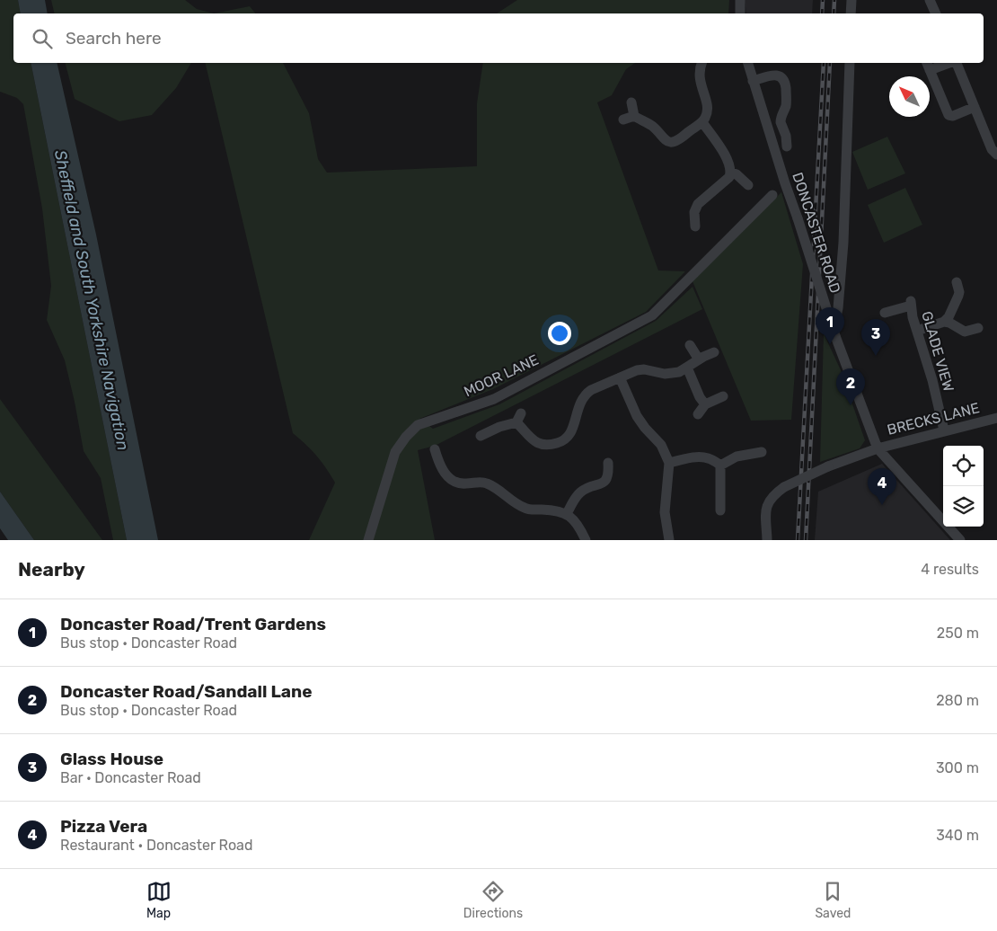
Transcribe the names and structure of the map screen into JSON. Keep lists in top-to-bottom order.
{
  "streets": {
    "street": [
      "DONCASTER ROAD",
      "GLADE VIEW",
      "MOOR LANE",
      "BRECKS LANE"
    ]
  },
  "crossings": [
    ["DONCASTER ROAD", "BRECKS LANE"],
    ["GLADE VIEW", "BRECKS LANE"]
  ],
  "water": ["Sheffield and South Yorkshire Navigation"],
  "north": "top left",
  "page": {
    "search": "Search here",
    "pins": [
      "1",
      "3",
      "2",
      "4"
    ],
    "heading": ["Nearby", "4 results"],
    "list": [
      {
        "mark": "1",
        "name": "Doncaster Road/Trent Gardens",
        "note": "Bus stop · Doncaster Road",
        "value": "250 m"
      },
      {
        "mark": "2",
        "name": "Doncaster Road/Sandall Lane",
        "note": "Bus stop · Doncaster Road",
        "value": "280 m"
      },
      {
        "mark": "3",
        "name": "Glass House",
        "note": "Bar · Doncaster Road",
        "value": "300 m"
      },
      {
        "mark": "4",
        "name": "Pizza Vera",
        "note": "Restaurant · Doncaster Road",
        "value": "340 m"
      }
    ],
    "nav": ["Map", "Directions", "Saved"]
  }
}
